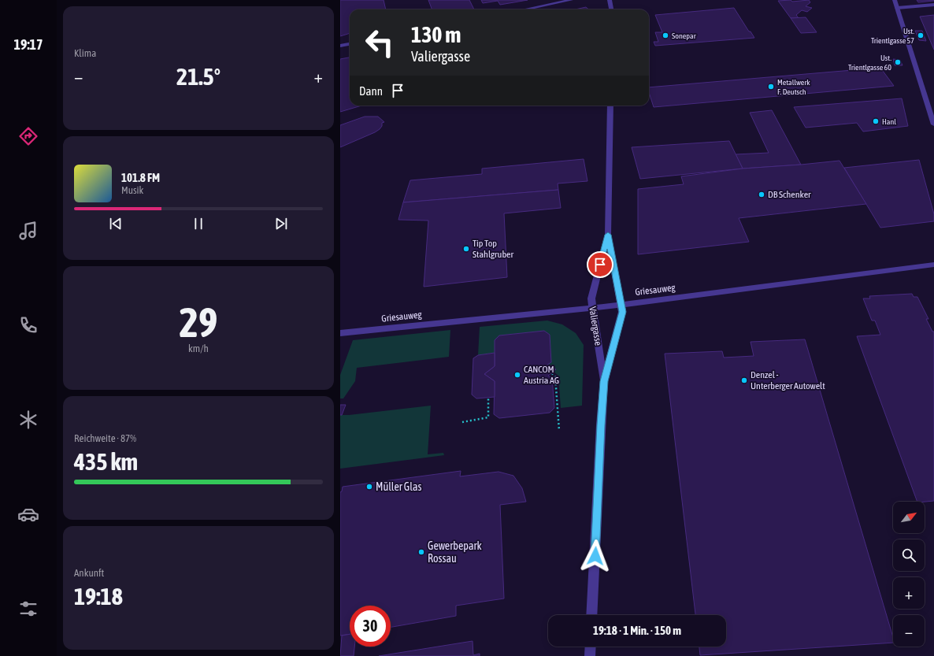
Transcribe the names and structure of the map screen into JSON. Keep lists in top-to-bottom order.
{
  "streets": {
    "street": ["Griesauweg", "Valiergasse"]
  },
  "crossings": [
    ["Griesauweg", "Valiergasse"]
  ],
  "places": [
    "Sonepar",
    "Ust. Trientlgasse 57",
    "Ust. Trientlgasse 60",
    "Metallwerk F. Deutsch",
    "Hanl",
    "DB Schenker",
    "Tip Top Stahlgruber",
    "CANCOM Austria AG",
    "Denzel - Unterberger Autowelt",
    "Müller Glas",
    "Gewerbepark Rossau"
  ],
  "north": "top right",
  "page": {
    "tabs": "19:17",
    "tile": [
      "Klima",
      ["29", "km/h"],
      ["Reichweite · 87%", "435 km"],
      ["Ankunft", "19:18"]
    ],
    "turn": ["130 m", "Valiergasse"],
    "heat": ["−", "21.5°", "+"],
    "then": "Dann",
    "song": ["101.8 FM", "Musik"],
    "map_buttons": ["+", "−"],
    "limit": "30",
    "trip": "19:18 · 1 Min. · 150 m"
  }
}
